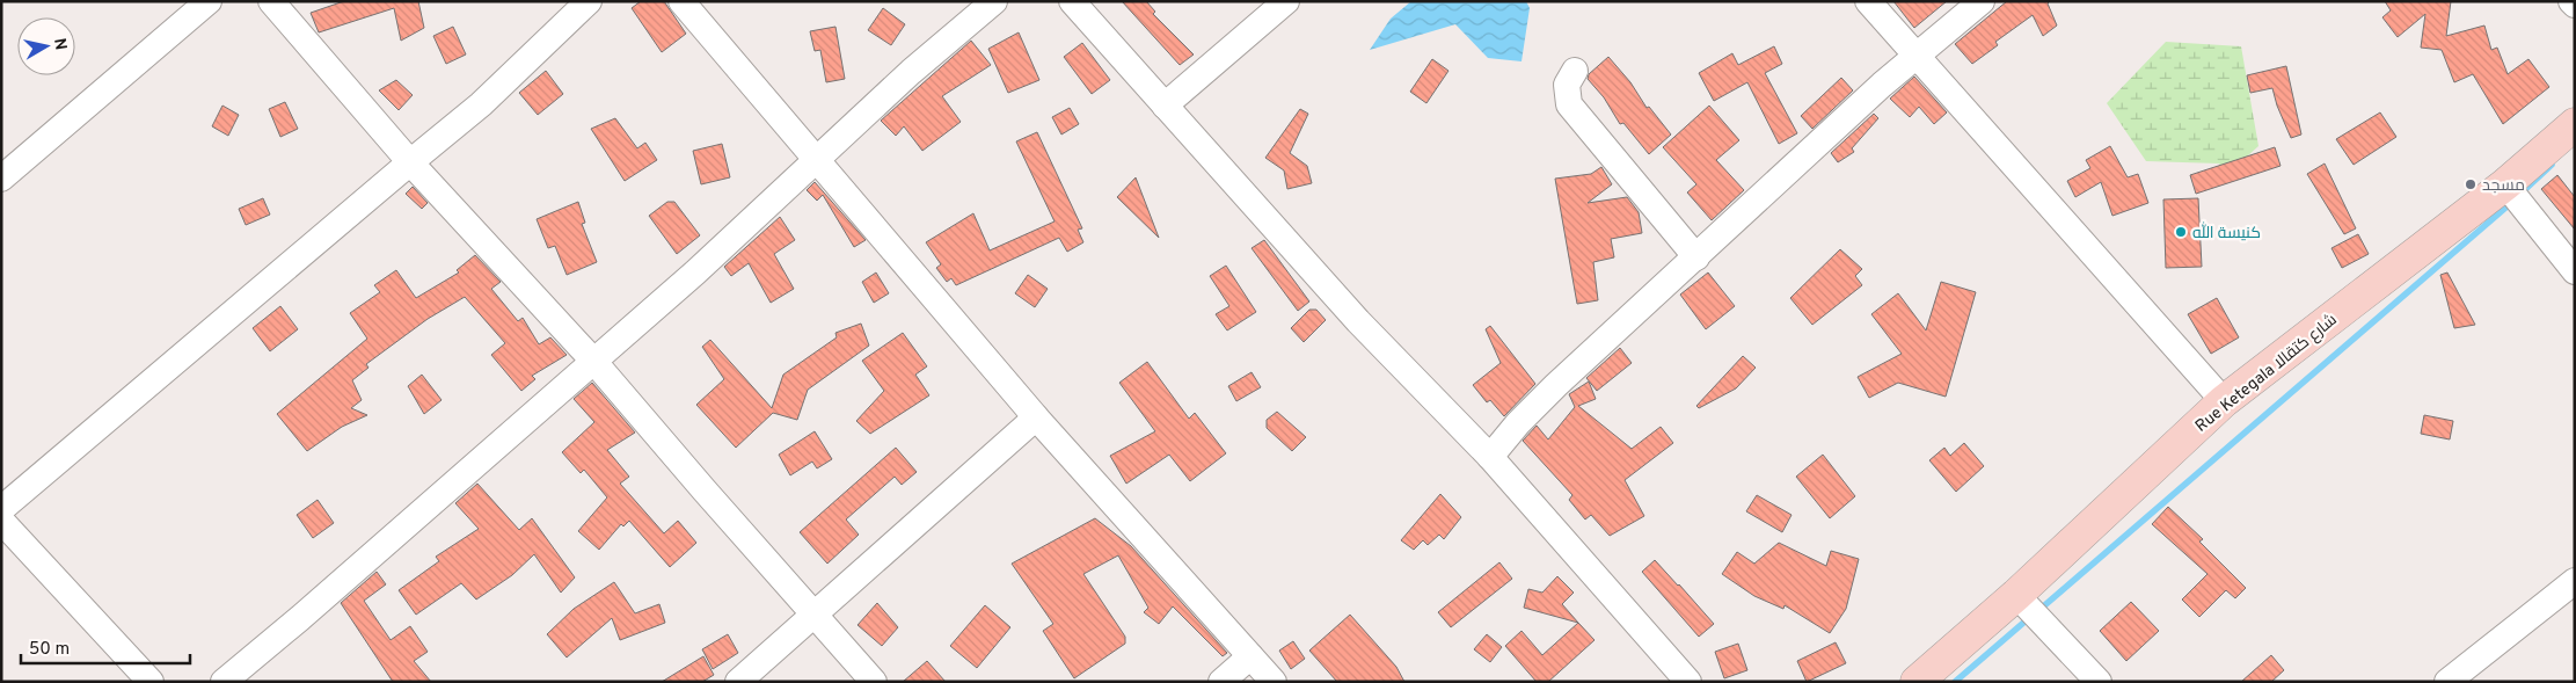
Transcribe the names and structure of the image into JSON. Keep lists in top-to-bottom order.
{
  "streets": {
    "street": ["Rue Ketegala شارع كتقالا"]
  },
  "places": ["مسجد", "كنيسة الله"],
  "scale_bar": "50 m",
  "north": "right"
}
